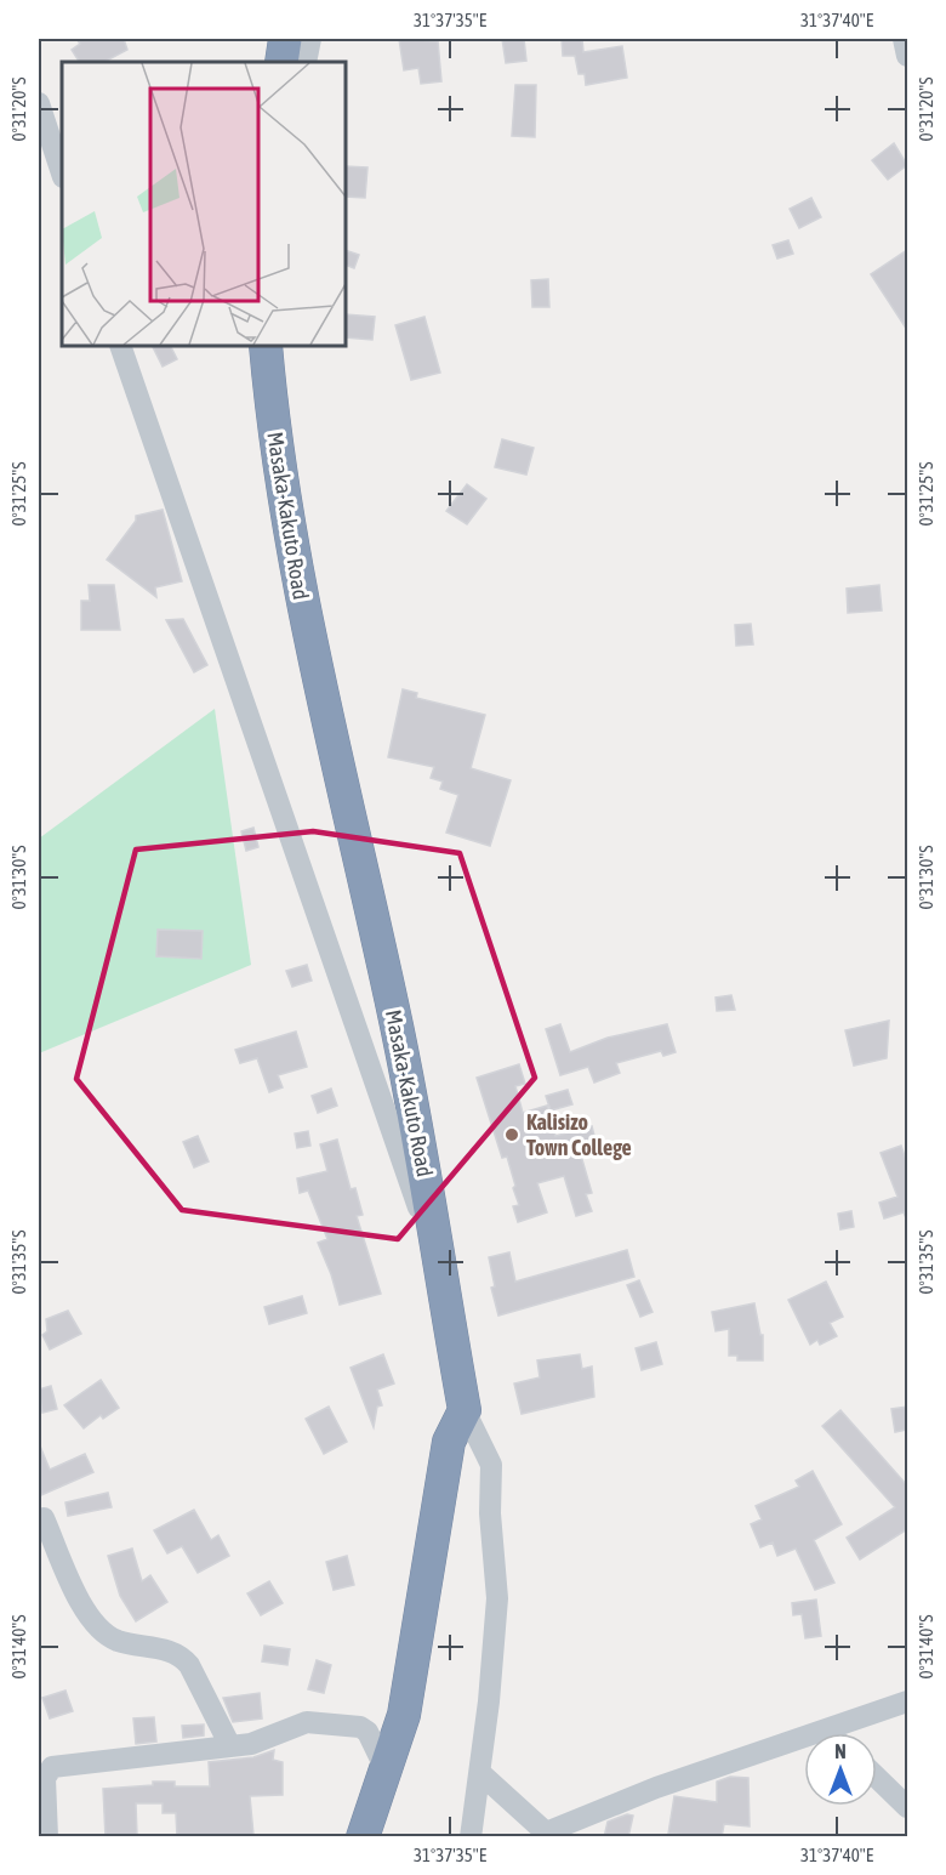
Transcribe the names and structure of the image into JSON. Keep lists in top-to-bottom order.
{
  "streets": {
    "highway": ["Masaka-Kakuto Road"]
  },
  "places": ["Kalisizo Town College"],
  "north": "top",
  "coordinates": [
    "31°37'35\"E",
    "31°37'40\"E",
    "0°31'20\"S",
    "0°31'25\"S",
    "0°31'30\"S",
    "0°31'35\"S",
    "0°31'40\"S"
  ]
}
